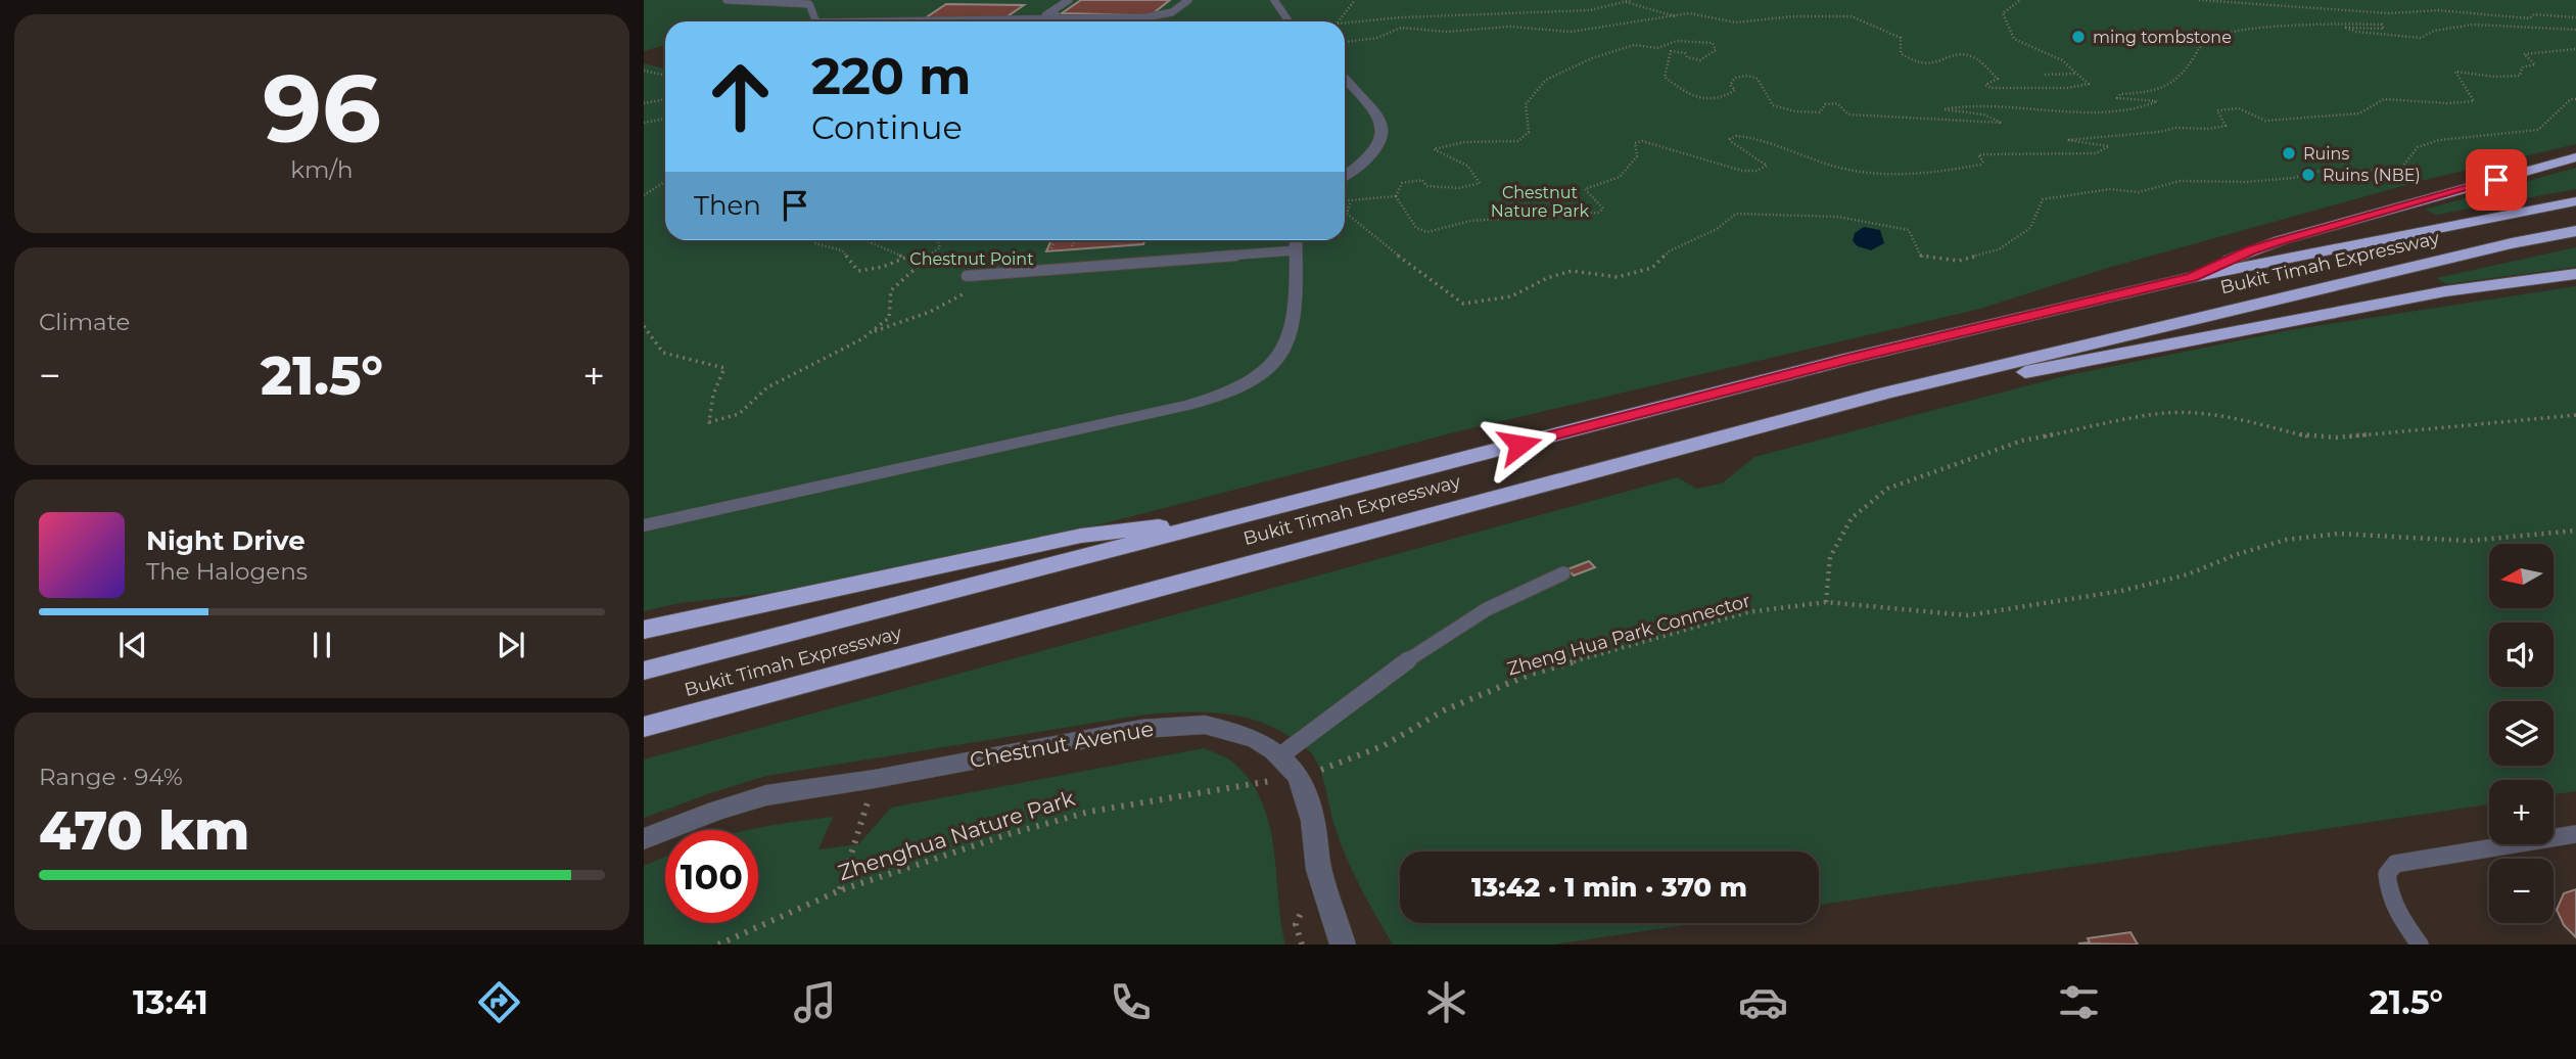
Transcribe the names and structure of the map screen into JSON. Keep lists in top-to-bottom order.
{
  "streets": {
    "highway": ["Bukit Timah Expressway"],
    "street": ["Chestnut Avenue"],
    "path": ["Zheng Hua Park Connector", "Zhenghua Nature Park"]
  },
  "crossings": [
    ["Zheng Hua Park Connector", "Chestnut Avenue"],
    ["Zheng Hua Park Connector", "Zhenghua Nature Park"],
    ["Chestnut Avenue", "Zhenghua Nature Park"]
  ],
  "parks": ["Chestnut Nature Park", "Chestnut Point"],
  "places": ["ming tombstone", "Ruins", "Ruins (NBE)"],
  "north": "left",
  "page": {
    "tile": [
      ["96", "km/h"],
      "Climate",
      ["Range · 94%", "470 km"]
    ],
    "turn": ["220 m", "Continue"],
    "then": "Then",
    "heat": ["−", "21.5°", "+"],
    "song": ["Night Drive", "The Halogens"],
    "map_buttons": ["+", "−"],
    "limit": "100",
    "trip": "13:42 · 1 min · 370 m",
    "tabs": ["13:41", "21.5°"]
  }
}
